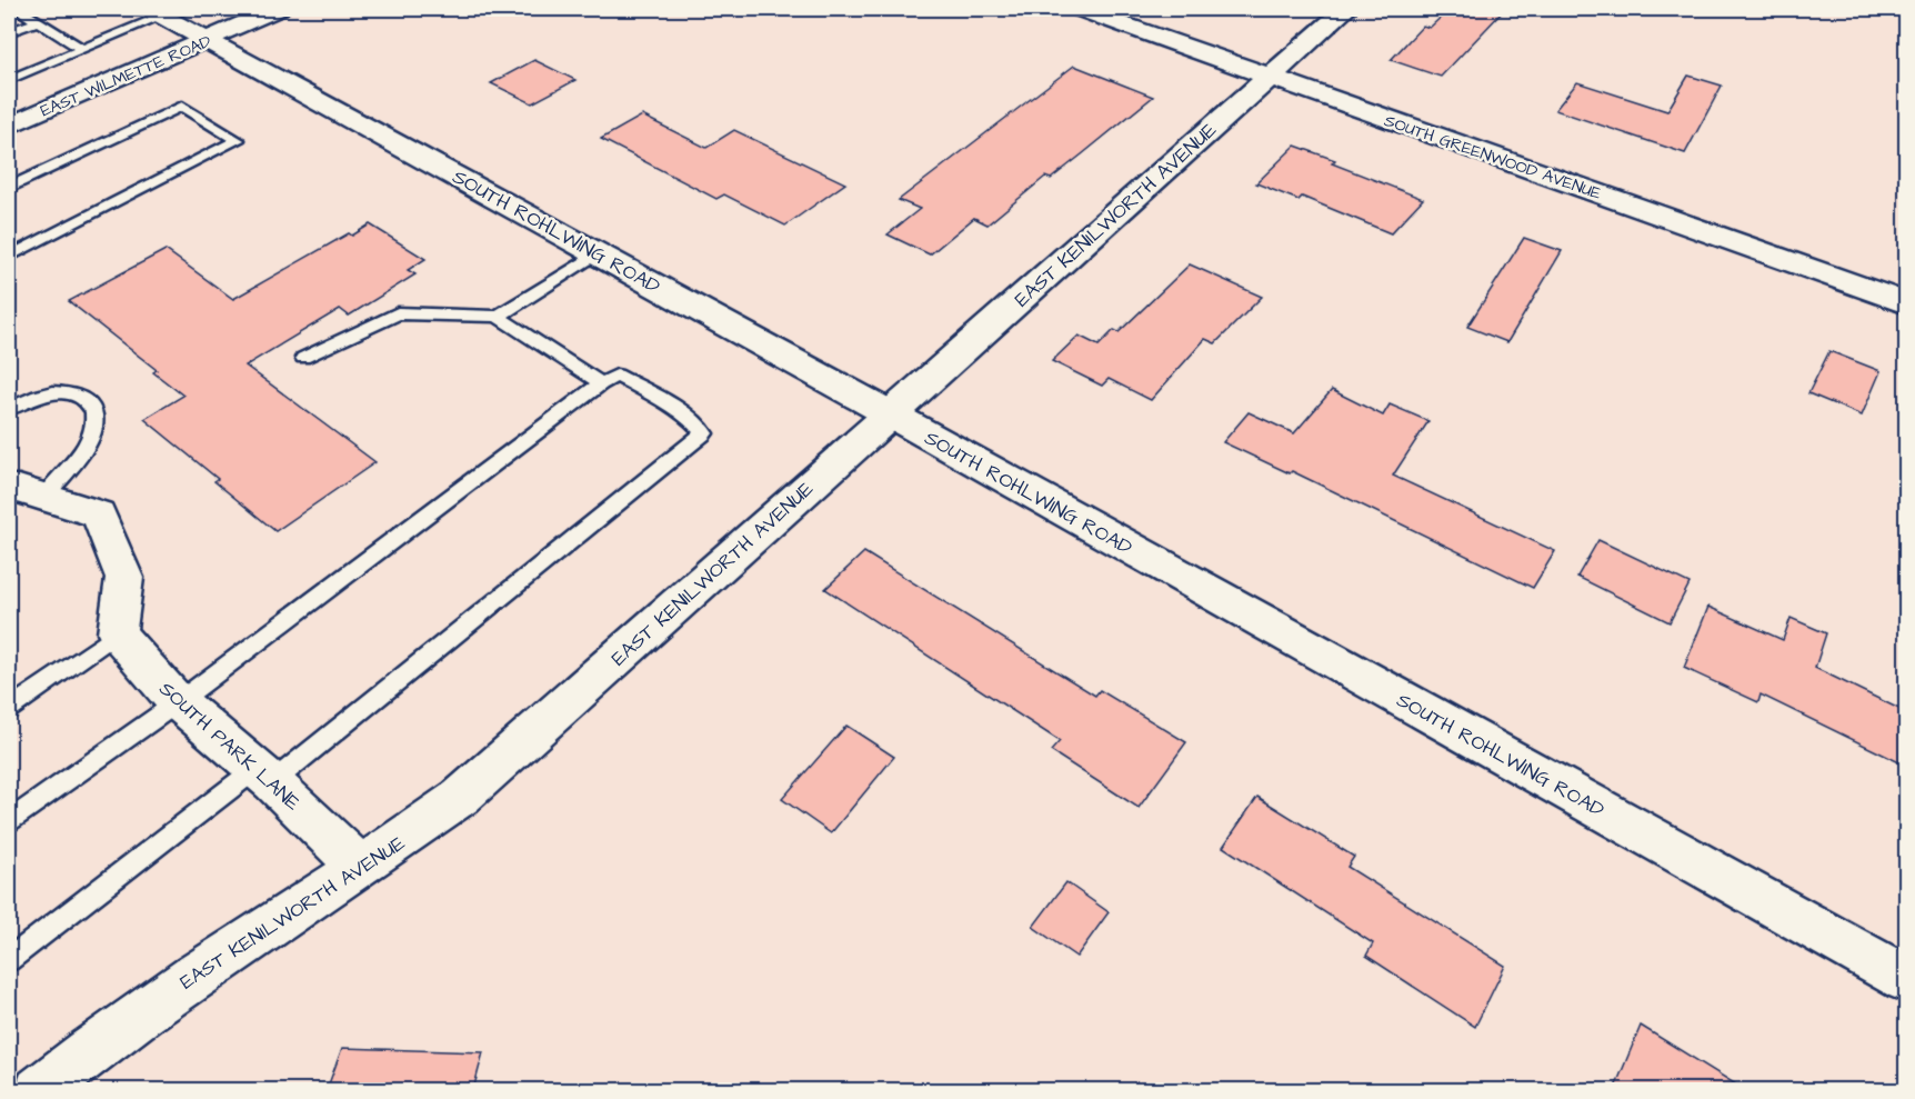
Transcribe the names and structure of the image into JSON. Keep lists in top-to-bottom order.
{
  "streets": {
    "street": [
      "EAST WILMETTE ROAD",
      "SOUTH GREENWOOD AVENUE",
      "EAST KENILWORTH AVENUE",
      "SOUTH ROHLWING ROAD",
      "SOUTH PARK LANE"
    ]
  },
  "crossings": [
    ["EAST WILMETTE ROAD", "SOUTH ROHLWING ROAD"],
    ["SOUTH GREENWOOD AVENUE", "EAST KENILWORTH AVENUE"],
    ["EAST KENILWORTH AVENUE", "SOUTH ROHLWING ROAD"],
    ["EAST KENILWORTH AVENUE", "SOUTH PARK LANE"]
  ]
}
